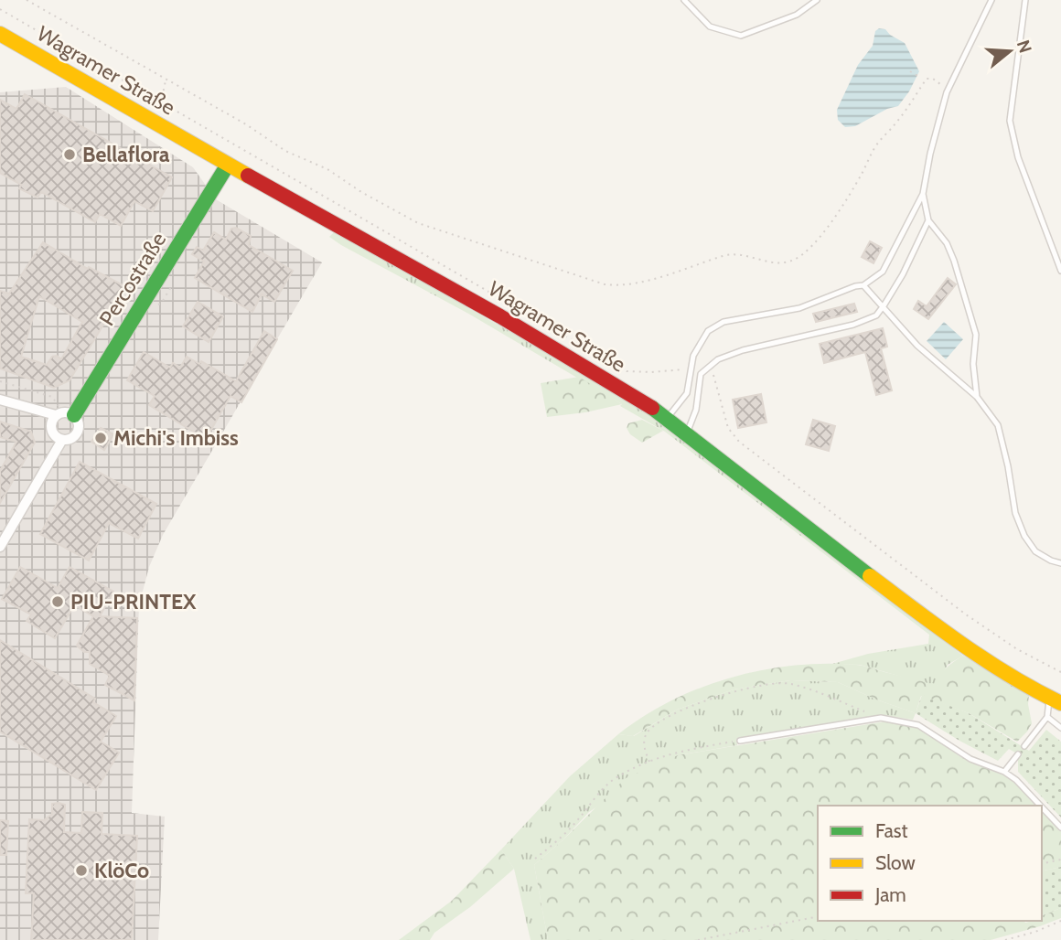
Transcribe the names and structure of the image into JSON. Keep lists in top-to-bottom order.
{
  "streets": {
    "main road": ["Wagramer Straße", "Percostraße"]
  },
  "crossings": [
    ["Wagramer Straße", "Percostraße"]
  ],
  "places": [
    "Bellaflora",
    "Michi's Imbiss",
    "PIU-PRINTEX",
    "KlöCo"
  ],
  "legend": ["Fast", "Slow", "Jam"],
  "north": "right"
}
